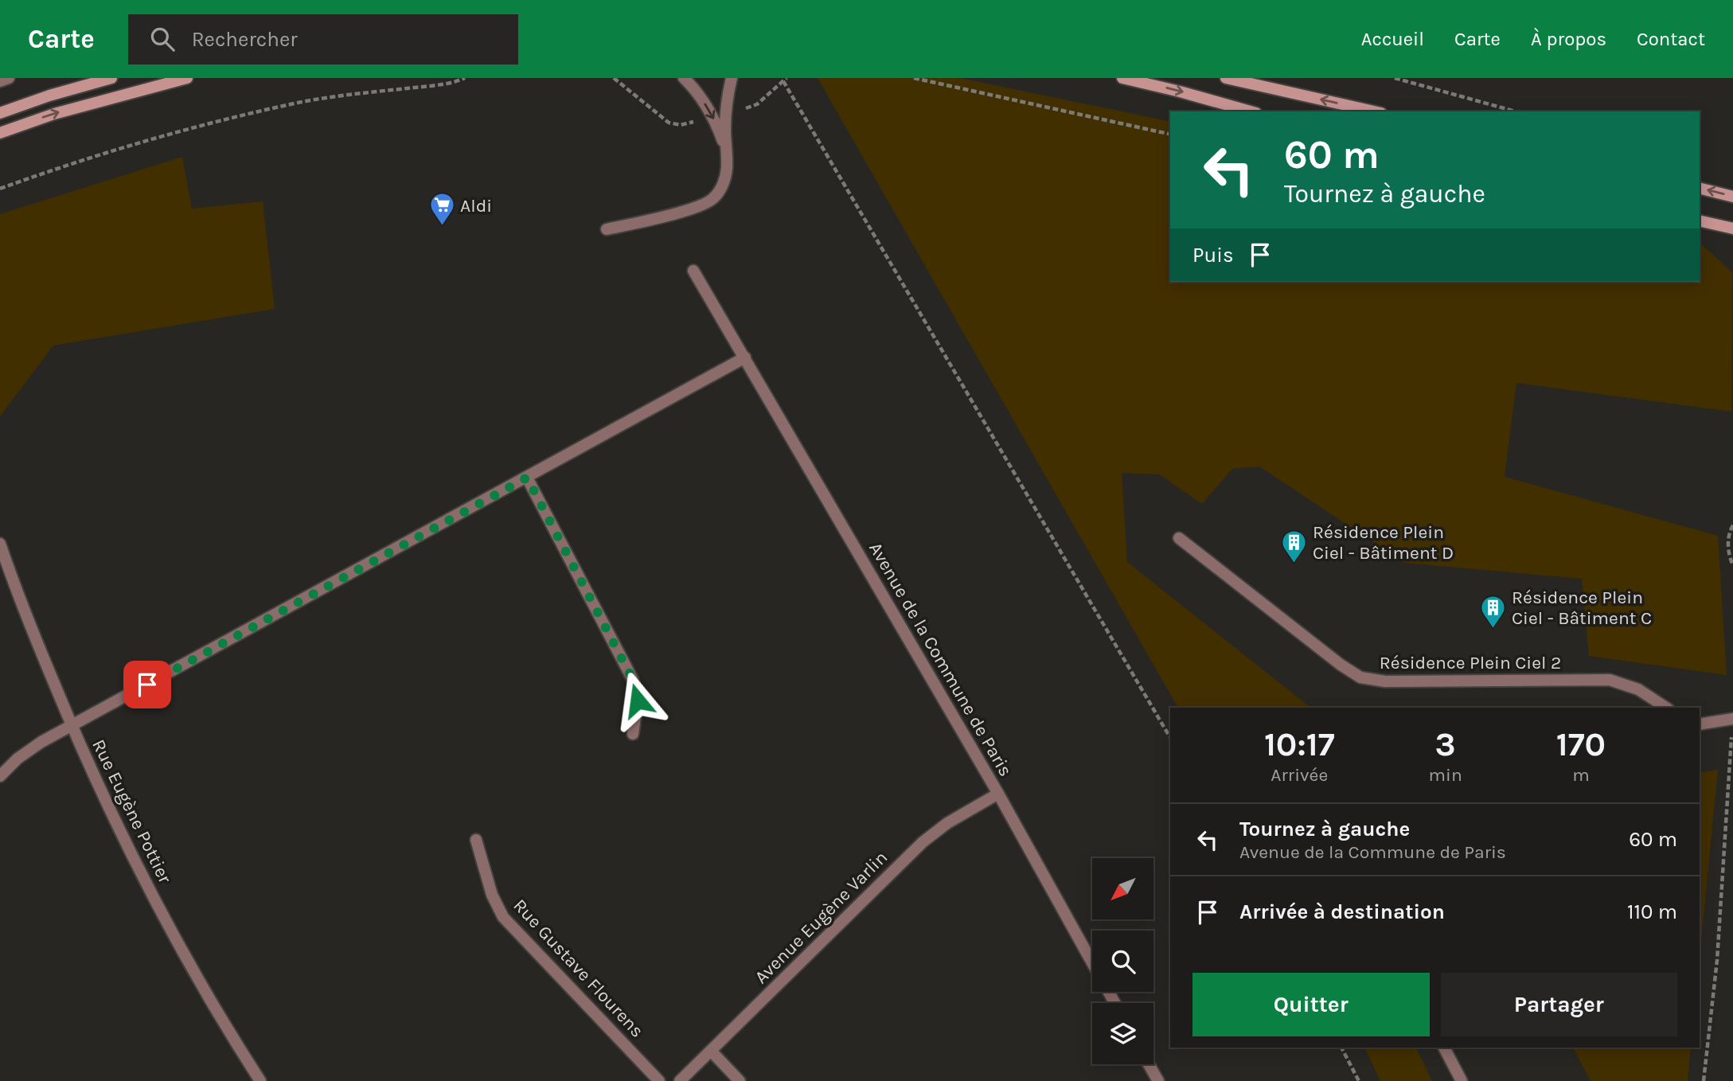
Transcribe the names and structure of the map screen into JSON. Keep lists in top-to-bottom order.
{
  "streets": {
    "street": [
      "Avenue de la Commune de Paris",
      "Résidence Plein Ciel 2",
      "Rue Eugène Pottier",
      "Avenue Eugène Varlin",
      "Rue Gustave Flourens"
    ]
  },
  "crossings": [
    ["Avenue de la Commune de Paris", "Avenue Eugène Varlin"]
  ],
  "places": {
    "supermarket": ["Aldi"],
    "building": ["Résidence Plein Ciel - Bâtiment D", "Résidence Plein Ciel - Bâtiment C"]
  },
  "north": "bottom left",
  "page": {
    "header": "Carte",
    "search": "Rechercher",
    "nav": [
      "Accueil",
      "Carte",
      "À propos",
      "Contact"
    ],
    "turn": ["60 m", "Tournez à gauche"],
    "then": "Puis",
    "eta": [
      "10:17",
      "Arrivée",
      "3",
      "min",
      "170",
      "m"
    ],
    "list": [
      {
        "name": "Tournez à gauche",
        "note": "Avenue de la Commune de Paris",
        "value": "60 m"
      },
      {
        "name": "Arrivée à destination",
        "value": "110 m"
      }
    ],
    "buttons": ["Quitter", "Partager"]
  }
}
